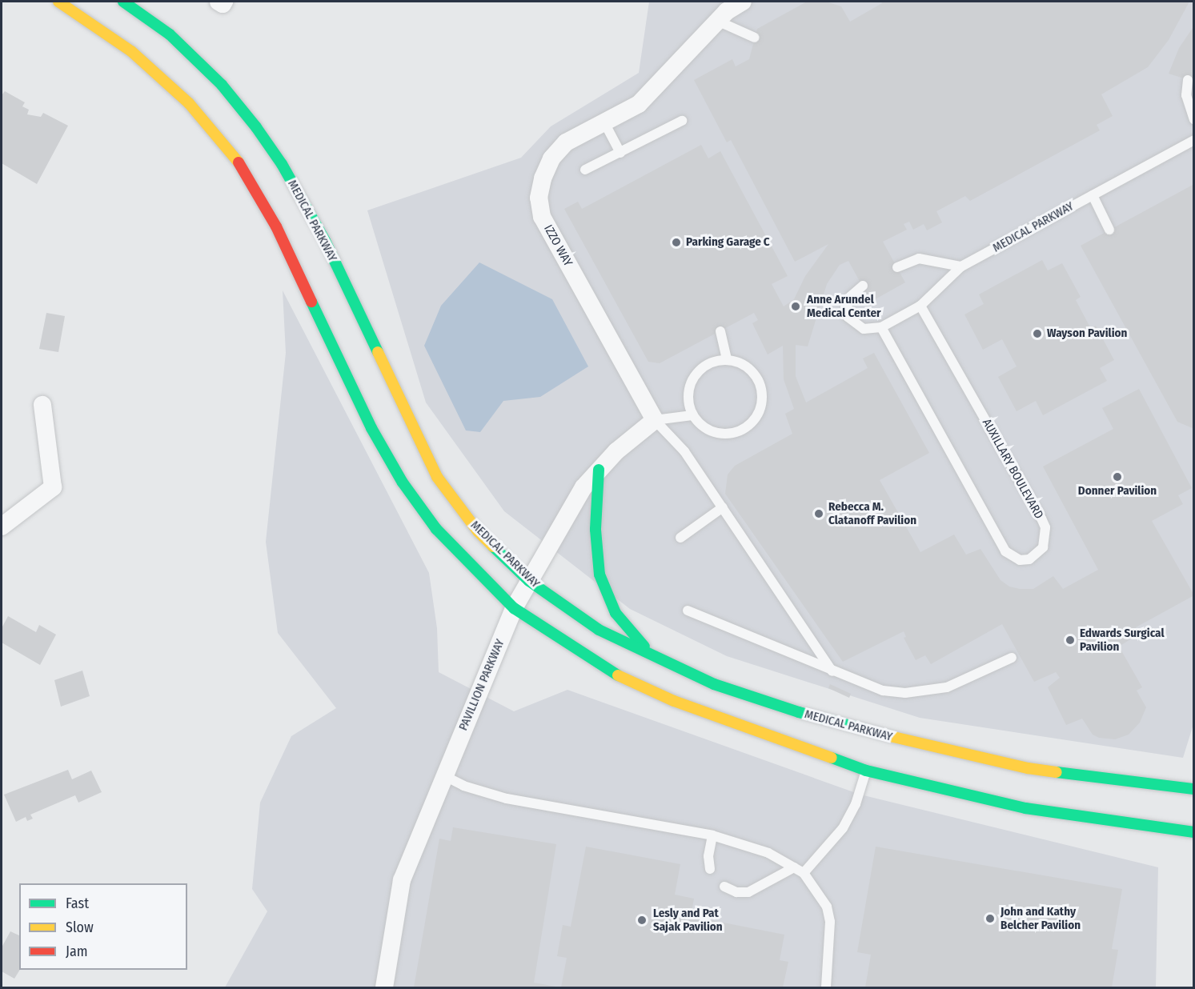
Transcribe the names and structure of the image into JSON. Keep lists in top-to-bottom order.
{
  "streets": {
    "main road": ["MEDICAL PARKWAY"],
    "street": ["IZZO WAY", "PAVILLION PARKWAY"],
    "lane": ["AUXILLARY BOULEVARD"]
  },
  "crossings": [
    ["MEDICAL PARKWAY", "AUXILLARY BOULEVARD"],
    ["MEDICAL PARKWAY", "PAVILLION PARKWAY"],
    ["IZZO WAY", "PAVILLION PARKWAY"]
  ],
  "places": [
    "Parking Garage C",
    "Anne Arundel Medical Center",
    "Wayson Pavilion",
    "Donner Pavilion",
    "Rebecca M. Clatanoff Pavilion",
    "Edwards Surgical Pavilion",
    "John and Kathy Belcher Pavilion",
    "Lesly and Pat Sajak Pavilion"
  ],
  "legend": ["Fast", "Slow", "Jam"]
}
